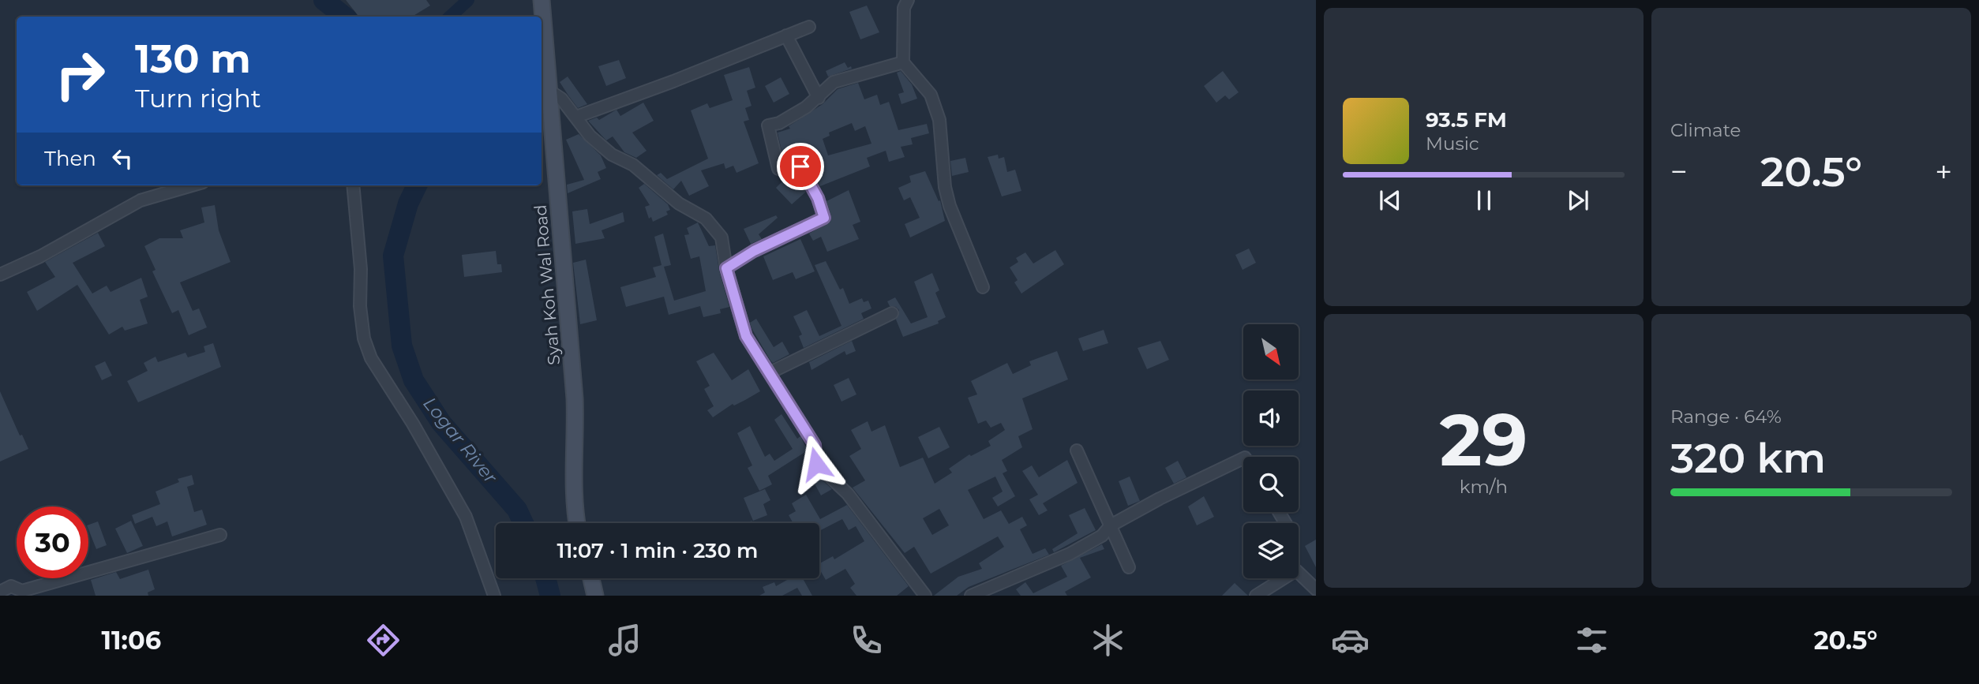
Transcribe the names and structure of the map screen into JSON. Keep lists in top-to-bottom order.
{
  "streets": {
    "street": ["Syah Koh Wal Road"]
  },
  "water": ["Logar River"],
  "north": "bottom right",
  "page": {
    "tile": [
      "Climate",
      ["29", "km/h"],
      ["Range · 64%", "320 km"]
    ],
    "turn": ["130 m", "Turn right"],
    "song": ["93.5 FM", "Music"],
    "then": "Then",
    "heat": ["−", "20.5°", "+"],
    "limit": "30",
    "trip": "11:07 · 1 min · 230 m",
    "tabs": ["11:06", "20.5°"]
  }
}
